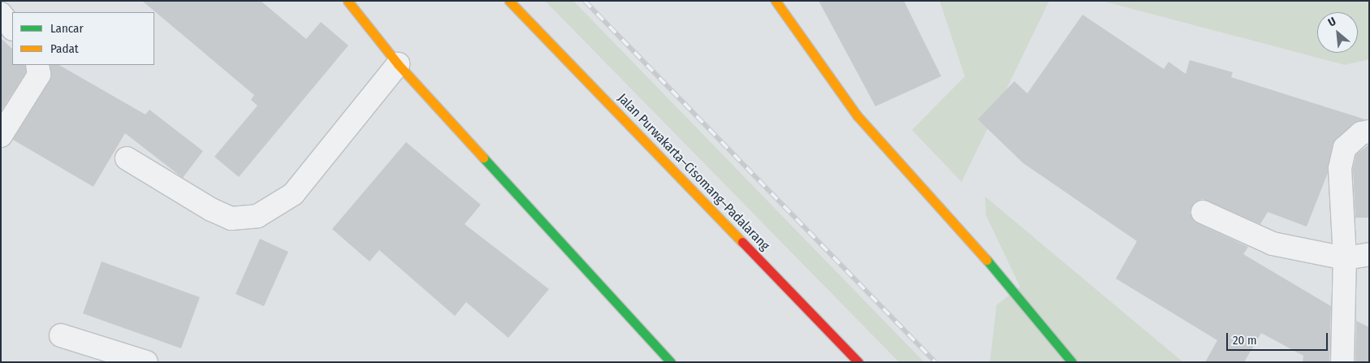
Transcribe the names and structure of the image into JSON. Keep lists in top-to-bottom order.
{
  "streets": {
    "main road": ["Jalan Purwakarta–Cisomang–Padalarang"]
  },
  "legend": ["Lancar", "Padat"],
  "scale_bar": "20 m",
  "north": "top left"
}
